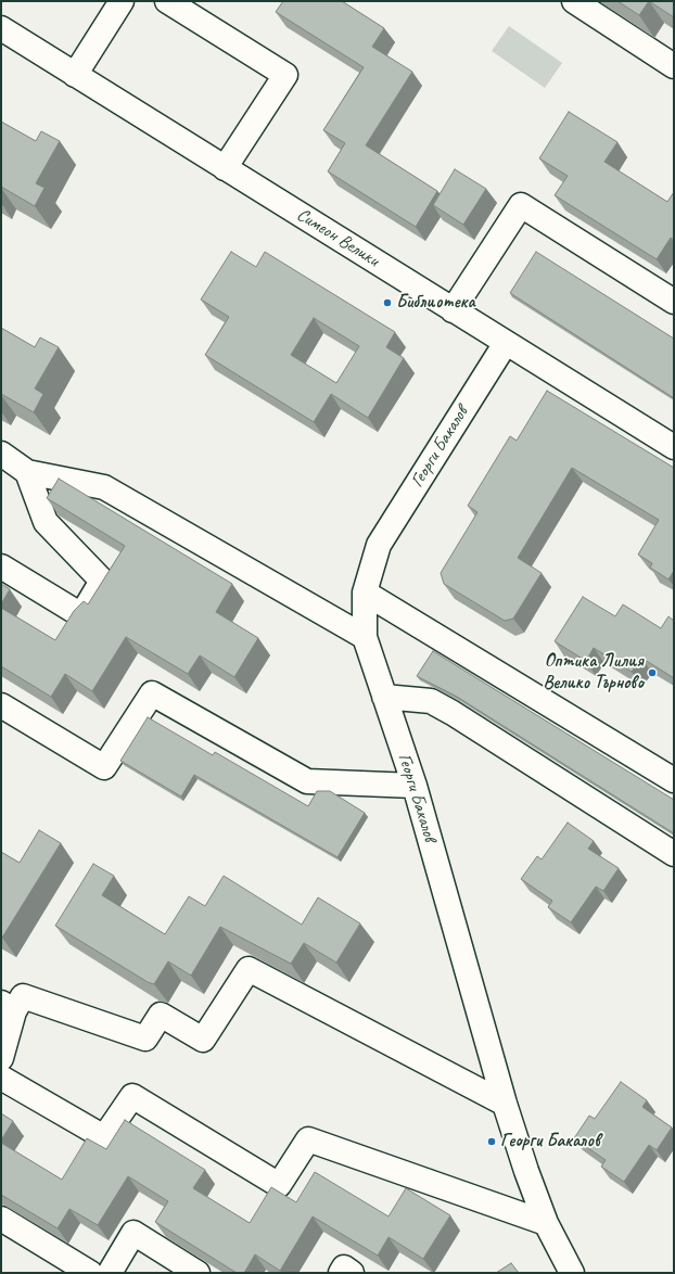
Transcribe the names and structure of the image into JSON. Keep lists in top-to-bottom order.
{
  "streets": {
    "street": ["Симеон Велики", "Георги Бакалов"]
  },
  "crossings": [
    ["Симеон Велики", "Георги Бакалов"]
  ],
  "places": ["Библиотека", "Оптика Лилия Велико Търново", "Георги Бакалов"]
}
